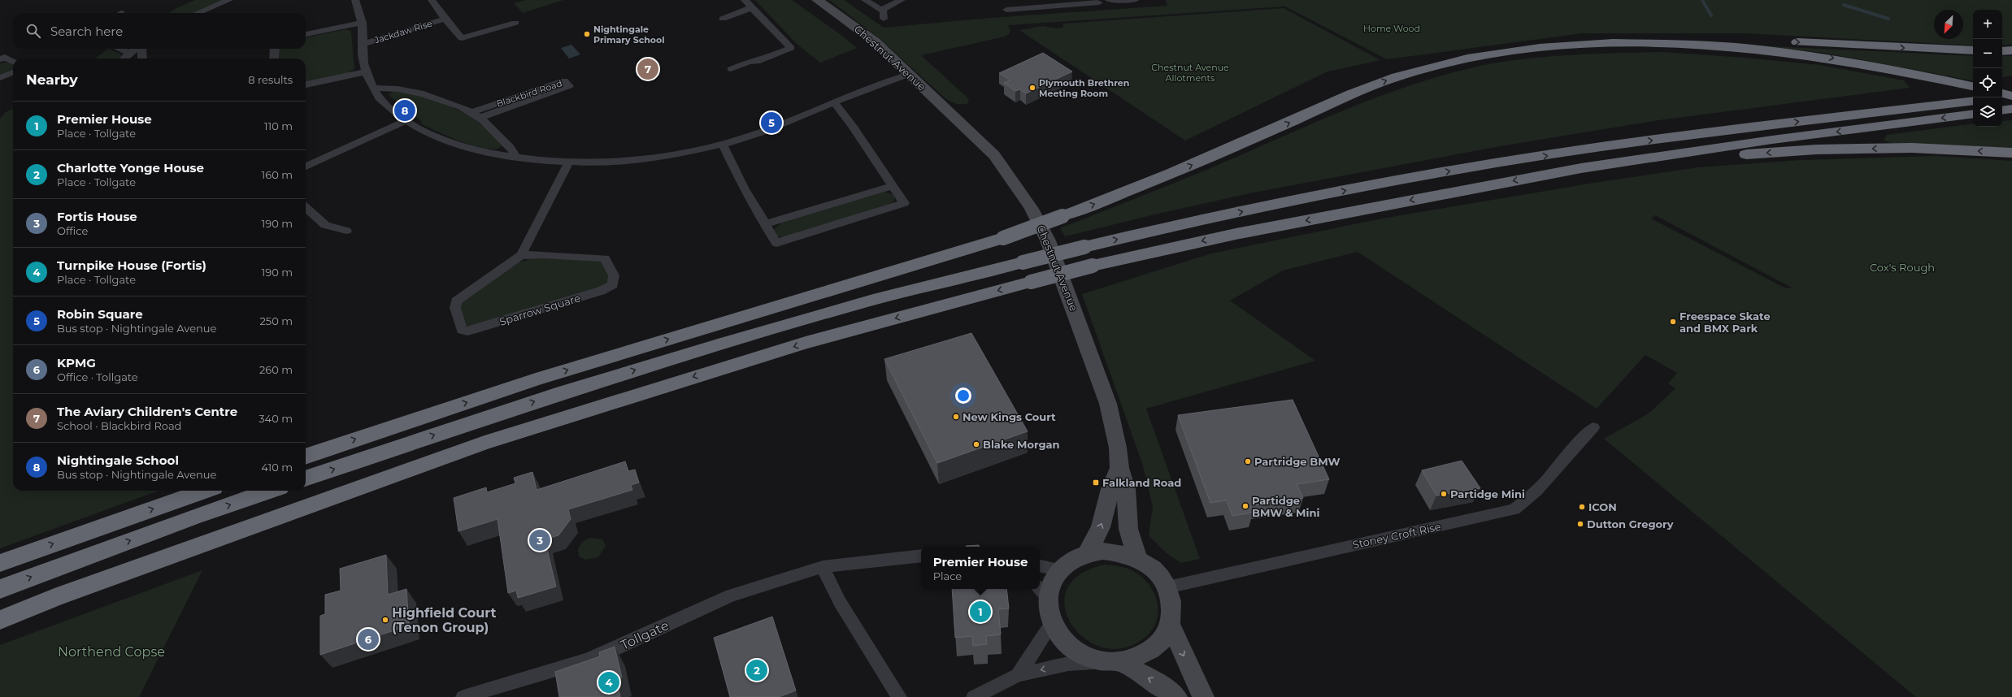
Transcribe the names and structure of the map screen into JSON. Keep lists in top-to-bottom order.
{
  "streets": {
    "street": [
      "Jackdaw Rise",
      "Chestnut Avenue",
      "Blackbird Road",
      "Sparrow Square",
      "Stoney Croft Rise",
      "Tollgate"
    ]
  },
  "parks": [
    "Home Wood",
    "Chestnut Avenue Allotments",
    "Cox's Rough",
    "Northend Copse"
  ],
  "places": {
    "other": [
      "Nightingale Primary School",
      "Plymouth Brethren Meeting Room",
      "Freespace Skate and BMX Park",
      "New Kings Court",
      "Blake Morgan",
      "Partridge BMW",
      "Partidge Mini",
      "Partidge BMW & Mini",
      "ICON",
      "Dutton Gregory",
      "Highfield Court (Tenon Group)"
    ],
    "transit": ["Falkland Road"]
  },
  "north": "bottom left",
  "page": {
    "map_buttons": ["+", "−"],
    "search": "Search here",
    "pins": [
      "7",
      "8",
      "5",
      "3",
      "1",
      "6",
      "2",
      "4"
    ],
    "heading": ["Nearby", "8 results"],
    "list": [
      {
        "mark": "1",
        "name": "Premier House",
        "note": "Place · Tollgate",
        "value": "110 m"
      },
      {
        "mark": "2",
        "name": "Charlotte Yonge House",
        "note": "Place · Tollgate",
        "value": "160 m"
      },
      {
        "mark": "3",
        "name": "Fortis House",
        "note": "Office",
        "value": "190 m"
      },
      {
        "mark": "4",
        "name": "Turnpike House (Fortis)",
        "note": "Place · Tollgate",
        "value": "190 m"
      },
      {
        "mark": "5",
        "name": "Robin Square",
        "note": "Bus stop · Nightingale Avenue",
        "value": "250 m"
      },
      {
        "mark": "6",
        "name": "KPMG",
        "note": "Office · Tollgate",
        "value": "260 m"
      },
      {
        "mark": "7",
        "name": "The Aviary Children's Centre",
        "note": "School · Blackbird Road",
        "value": "340 m"
      },
      {
        "mark": "8",
        "name": "Nightingale School",
        "note": "Bus stop · Nightingale Avenue",
        "value": "410 m"
      }
    ],
    "popup": ["Premier House", "Place"]
  }
}
